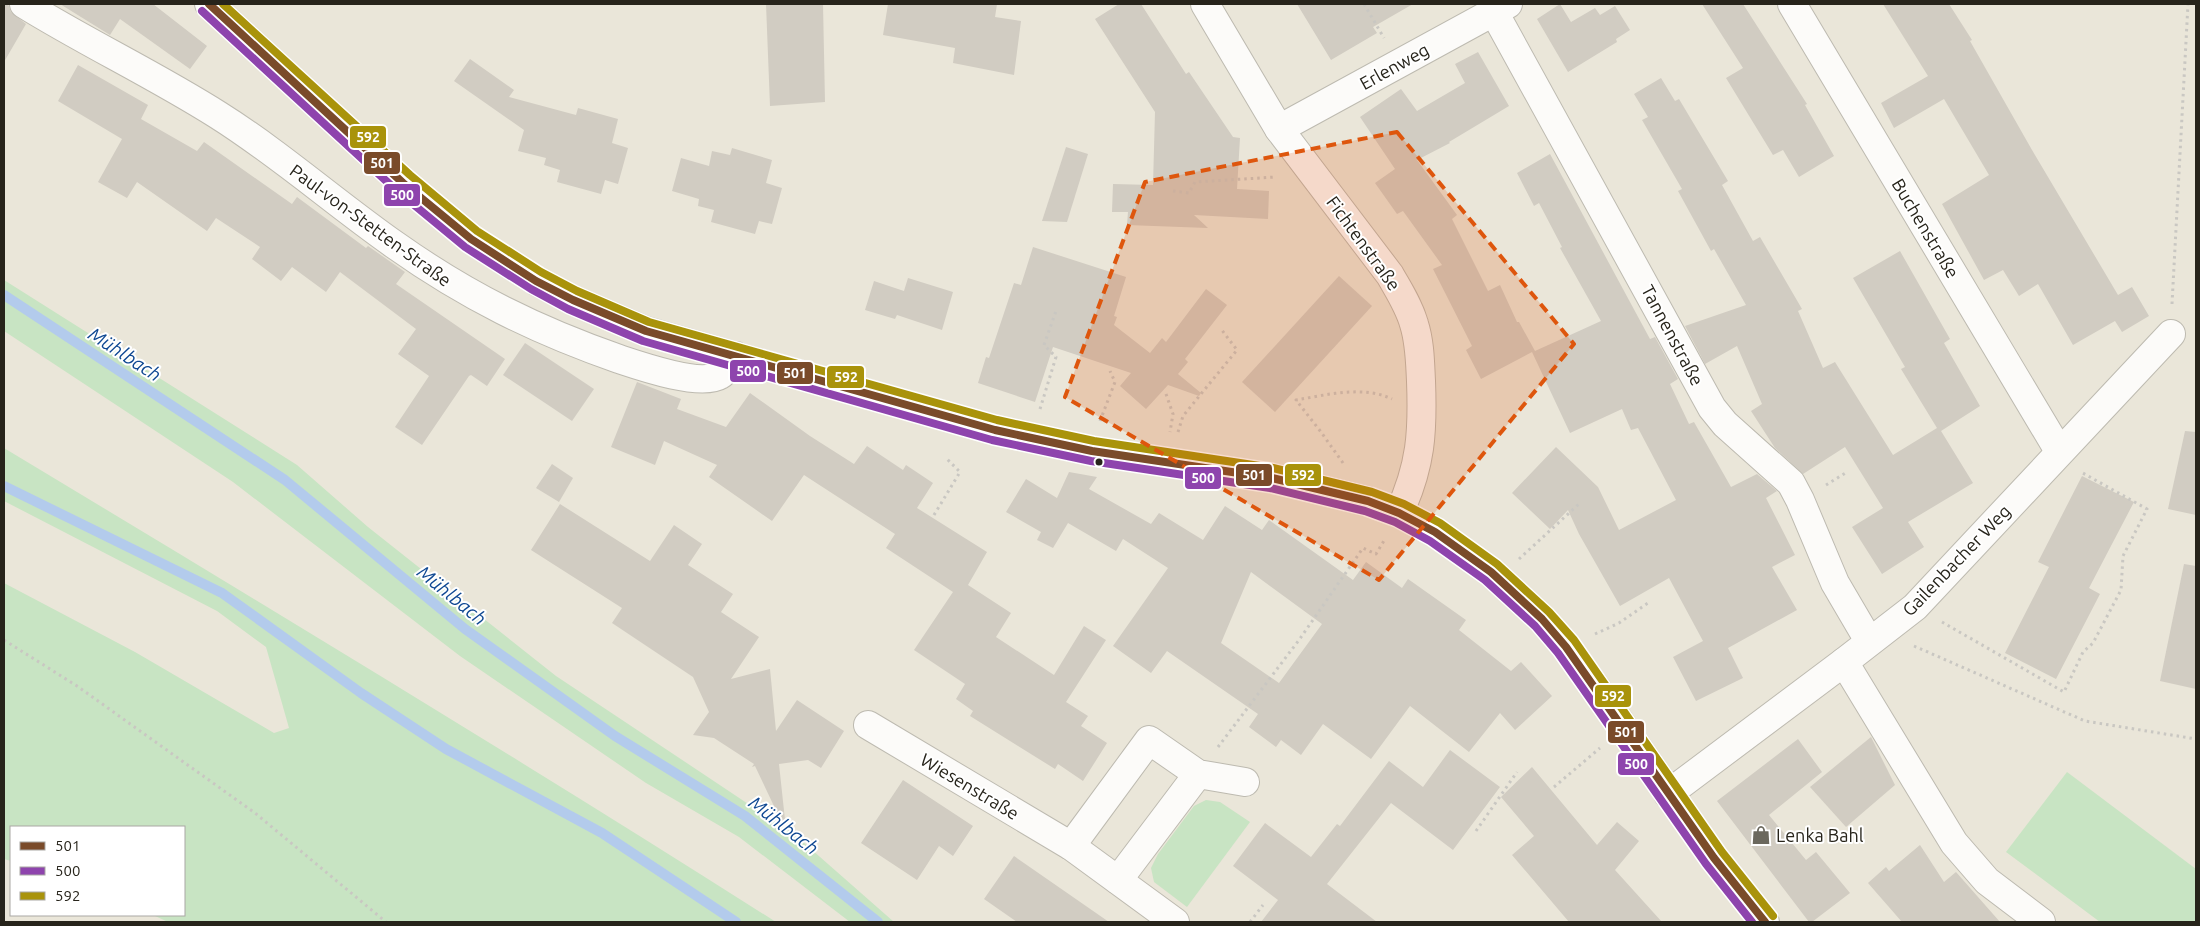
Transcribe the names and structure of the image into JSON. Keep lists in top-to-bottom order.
{
  "streets": {
    "street": [
      "Erlenweg",
      "Paul-von-Stetten-Straße",
      "Buchenstraße",
      "Fichtenstraße",
      "Tannenstraße",
      "Gailenbacher Weg",
      "Wiesenstraße"
    ]
  },
  "crossings": [
    ["Erlenweg", "Fichtenstraße"],
    ["Erlenweg", "Tannenstraße"],
    ["Buchenstraße", "Gailenbacher Weg"],
    ["Tannenstraße", "Gailenbacher Weg"]
  ],
  "water": ["Mühlbach"],
  "places": {
    "shop": ["Lenka Bahl"]
  },
  "lines": ["transit line 501", "transit line 592", "transit line 500"],
  "legend": ["501", "500", "592"]
}
